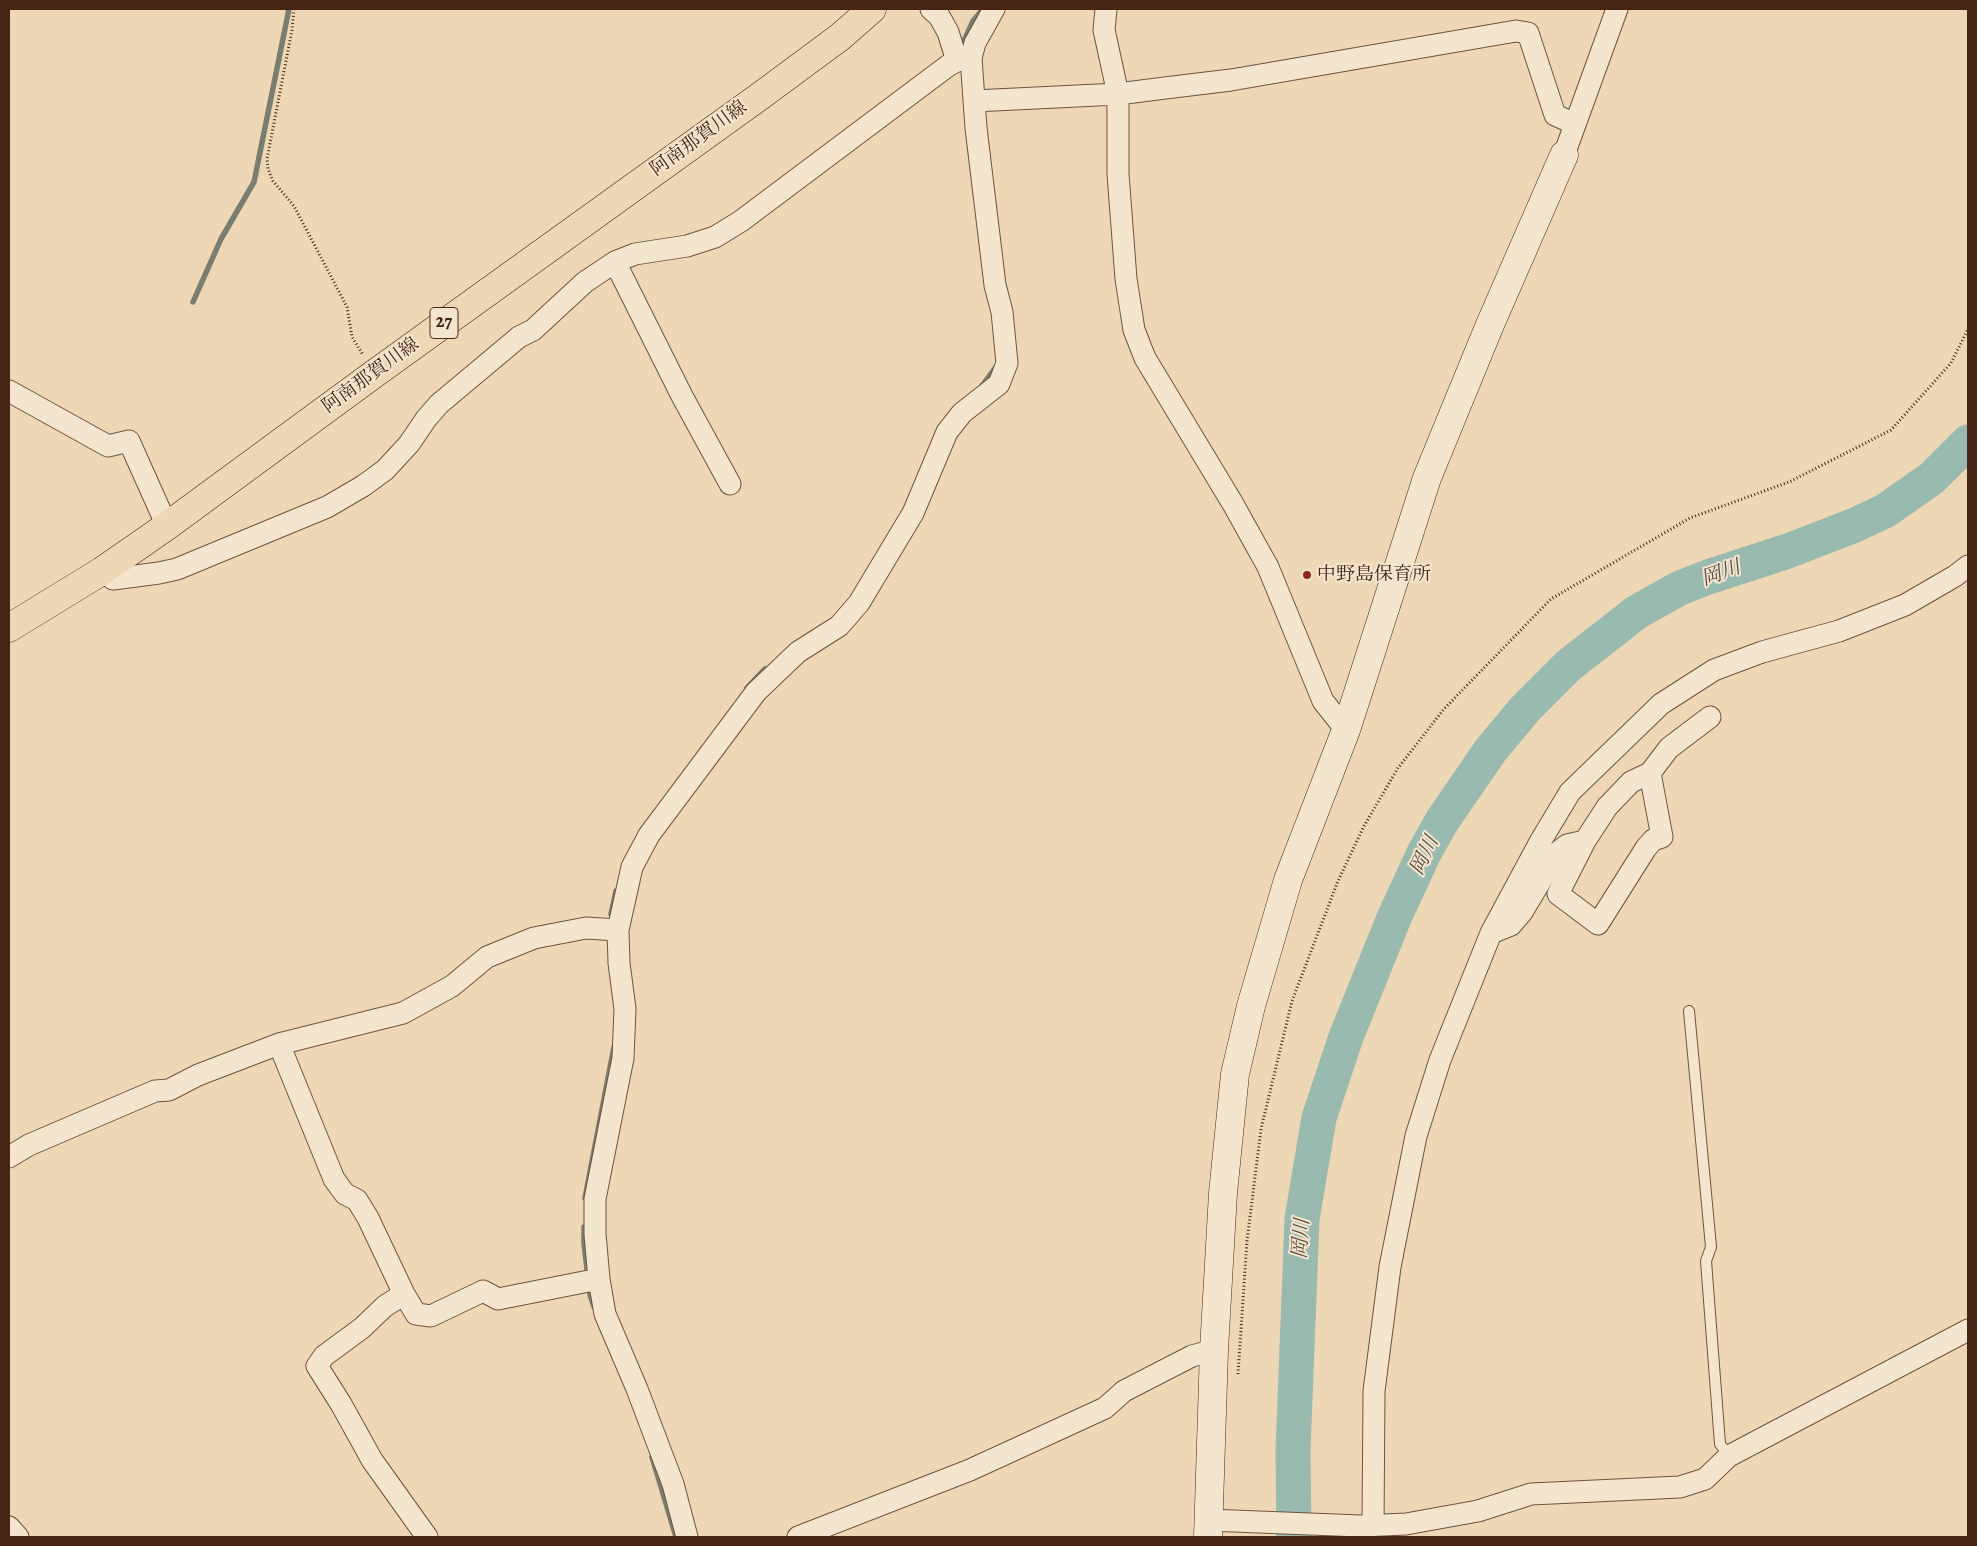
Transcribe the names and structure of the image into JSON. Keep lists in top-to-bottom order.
{
  "streets": {
    "main road": ["阿南那賀川線", "27"]
  },
  "water": ["岡川"],
  "places": ["中野島保育所"]
}
